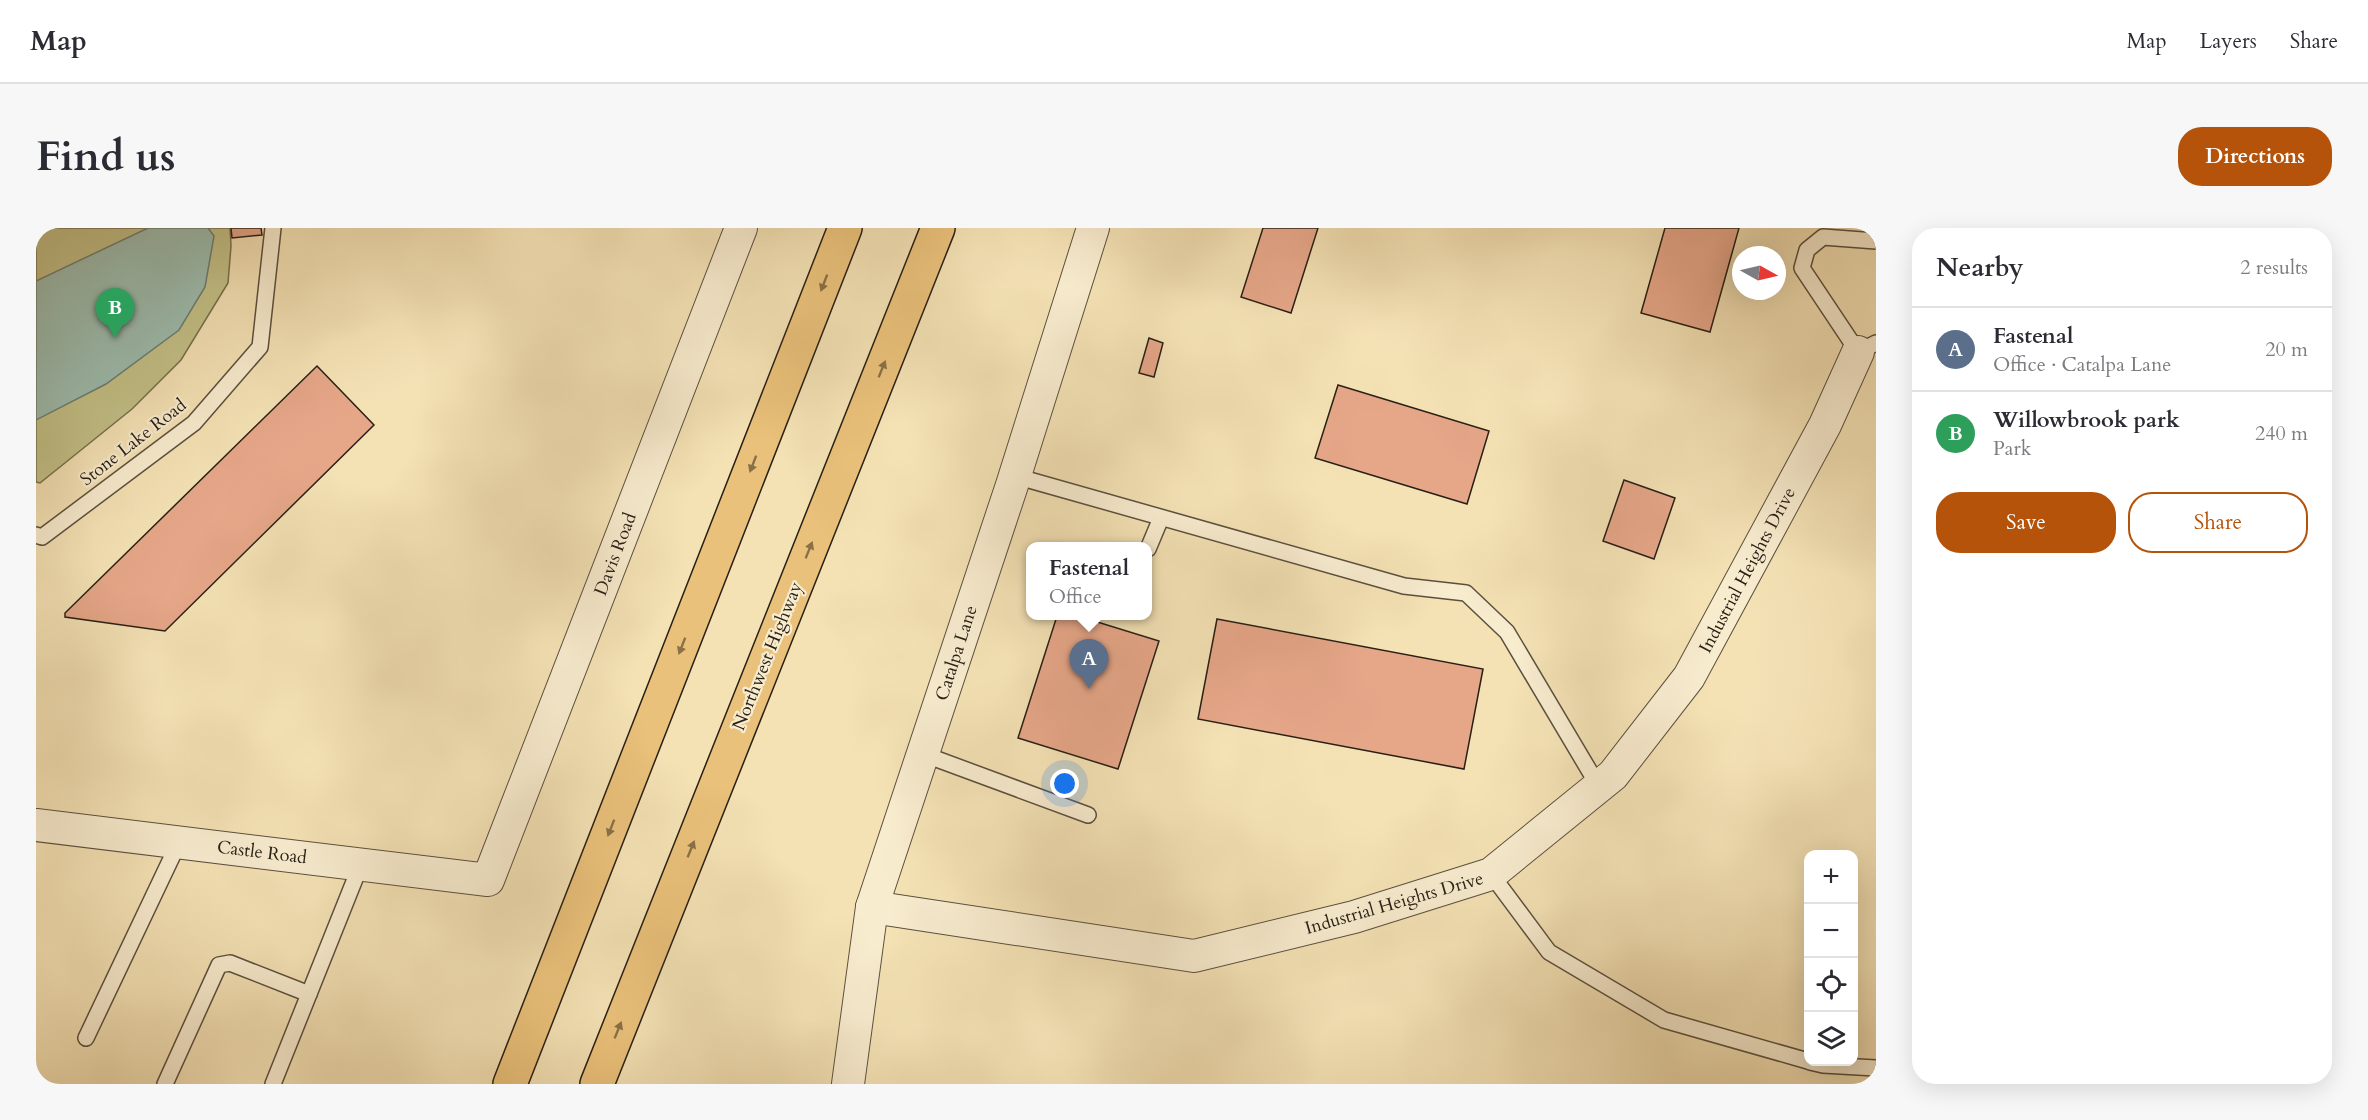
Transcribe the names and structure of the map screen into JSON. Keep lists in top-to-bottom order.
{
  "streets": {
    "main road": ["Northwest Highway"],
    "street": [
      "Davis Road",
      "Industrial Heights Drive",
      "Catalpa Lane",
      "Castle Road"
    ],
    "lane": ["Stone Lake Road"]
  },
  "crossings": [
    ["Davis Road", "Castle Road"],
    ["Industrial Heights Drive", "Catalpa Lane"]
  ],
  "north": "right",
  "page": {
    "header": "Map",
    "nav": ["Map", "Layers", "Share"],
    "buttons": [
      "Directions",
      ["Save", "Share"]
    ],
    "title": "Find us",
    "heading": ["Nearby", "2 results"],
    "pins": ["B", "A"],
    "list": [
      {
        "mark": "A",
        "name": "Fastenal",
        "note": "Office · Catalpa Lane",
        "value": "20 m"
      },
      {
        "mark": "B",
        "name": "Willowbrook park",
        "note": "Park",
        "value": "240 m"
      }
    ],
    "popup": ["Fastenal", "Office"],
    "map_buttons": ["+", "−"]
  }
}
